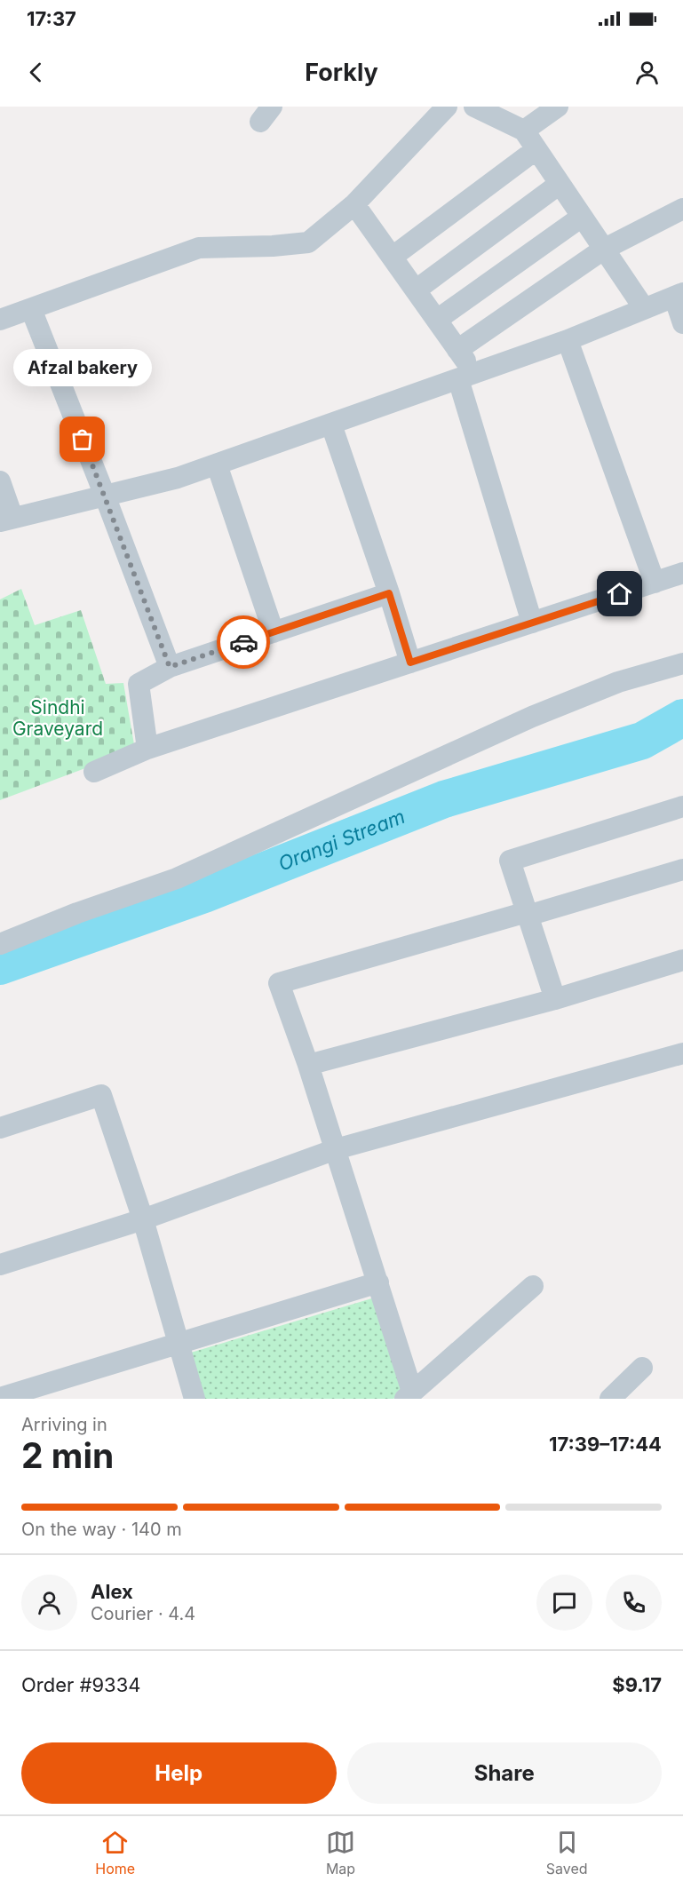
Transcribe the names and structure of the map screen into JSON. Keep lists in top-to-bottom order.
{
  "water": ["Orangi Stream"],
  "parks": ["Sindhi Graveyard"],
  "places": ["Afzal bakery"],
  "page": {
    "status": "17:37",
    "header": "Forkly",
    "bubble": "Afzal bakery",
    "heading": ["2 min", "Arriving in", "17:39–17:44"],
    "panel": [
      "Alex",
      "Courier · 4.4",
      "Order #9334",
      "$9.17"
    ],
    "bar": "On the way · 140 m",
    "buttons": ["Help", "Share"],
    "tabs": ["Home", "Map", "Saved"]
  }
}
